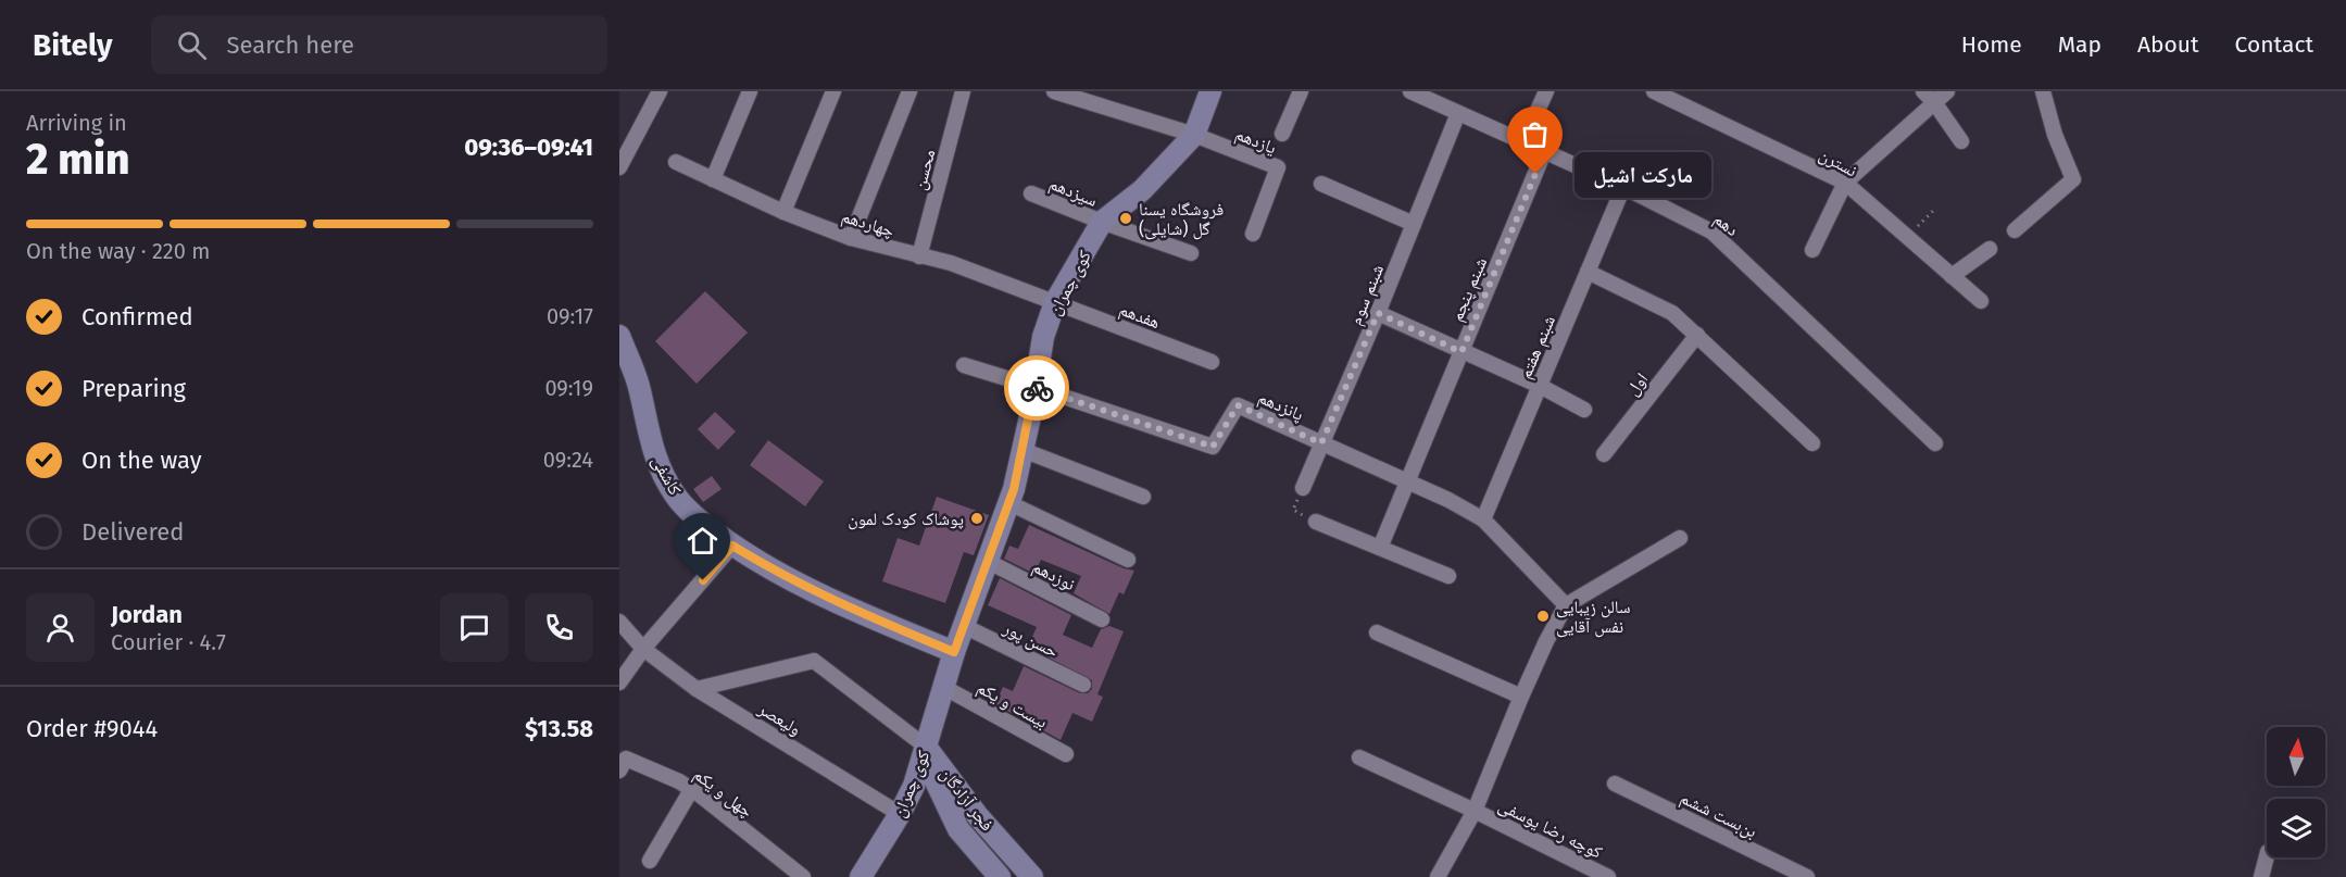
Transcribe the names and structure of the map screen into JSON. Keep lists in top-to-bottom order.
{
  "streets": {
    "street": [
      "یازدهم",
      "نسترن",
      "محسن",
      "سیزدهم",
      "چهاردهم",
      "دهم",
      "کوی چمران",
      "شبنم پنجم",
      "شبنم سوم",
      "هفدهم",
      "شبنم هفتم",
      "اول",
      "پانزدهم",
      "کاشفی",
      "نوزدهم",
      "حسن پور",
      "بیست و یکم",
      "ولیعصر",
      "چهل و یکم",
      "فجر آزادگان",
      "بن‌بست ششم",
      "کوچه رضا یوسفی"
    ]
  },
  "crossings": [
    ["یازدهم", "کوی چمران"],
    ["محسن", "چهاردهم"],
    ["سیزدهم", "کوی چمران"],
    ["چهاردهم", "کوی چمران"],
    ["چهاردهم", "هفدهم"],
    ["دهم", "شبنم پنجم"],
    ["دهم", "شبنم سوم"],
    ["دهم", "شبنم هفتم"],
    ["کوی چمران", "هفدهم"],
    ["کوی چمران", "پانزدهم"],
    ["کوی چمران", "کاشفی"],
    ["کوی چمران", "نوزدهم"],
    ["کوی چمران", "حسن پور"],
    ["کوی چمران", "بیست و یکم"],
    ["کوی چمران", "ولیعصر"],
    ["کوی چمران", "فجر آزادگان"],
    ["شبنم پنجم", "پانزدهم"],
    ["شبنم سوم", "پانزدهم"],
    ["شبنم هفتم", "پانزدهم"]
  ],
  "places": [
    "مارکت اشیل",
    "فروشگاه یسنا گل (شایلی)",
    "پوشاک کودک لمون",
    "سالن زیبایی نفس آقایی"
  ],
  "north": "top",
  "page": {
    "header": "Bitely",
    "search": "Search here",
    "nav": [
      "Home",
      "Map",
      "About",
      "Contact"
    ],
    "heading": ["2 min", "Arriving in", "09:36–09:41"],
    "panel": [
      "Jordan",
      "Courier · 4.7",
      "Order #9044",
      "$13.58"
    ],
    "bubble": "مارکت اشیل",
    "bar": "On the way · 220 m",
    "list": [
      ["Confirmed", "09:17"],
      ["Preparing", "09:19"],
      ["On the way", "09:24"],
      "Delivered"
    ]
  }
}
